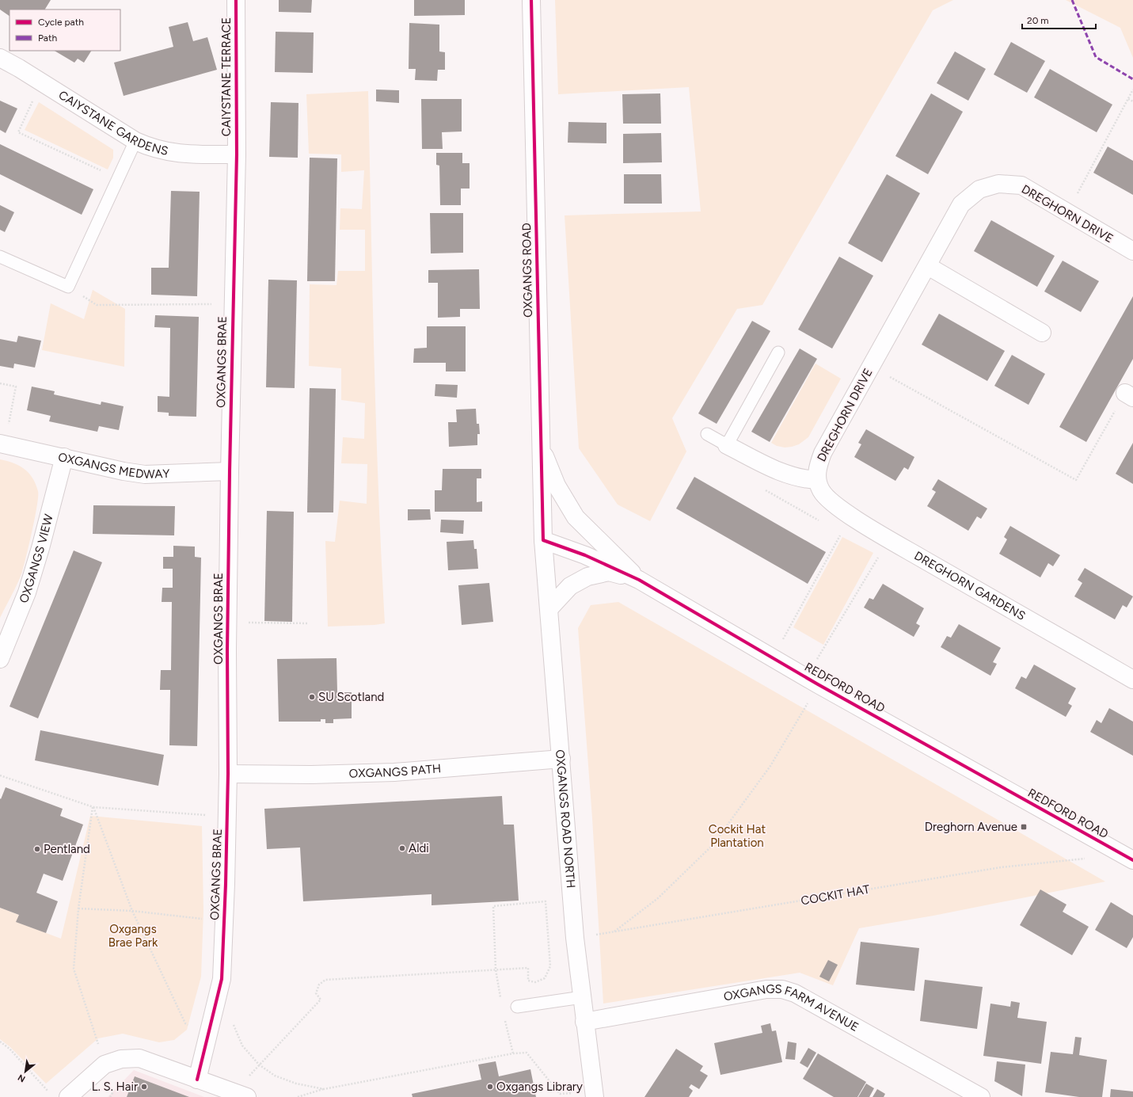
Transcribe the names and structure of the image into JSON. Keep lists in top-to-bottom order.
{
  "streets": {
    "street": [
      "CAIYSTANE TERRACE",
      "CAIYSTANE GARDENS",
      "DREGHORN DRIVE",
      "OXGANGS ROAD",
      "OXGANGS BRAE",
      "OXGANGS MEDWAY",
      "OXGANGS VIEW",
      "DREGHORN GARDENS",
      "REDFORD ROAD",
      "OXGANGS PATH",
      "OXGANGS ROAD NORTH",
      "OXGANGS FARM AVENUE"
    ],
    "path": ["COCKIT HAT"]
  },
  "crossings": [
    ["CAIYSTANE TERRACE", "CAIYSTANE GARDENS"],
    ["CAIYSTANE TERRACE", "OXGANGS BRAE"],
    ["CAIYSTANE GARDENS", "OXGANGS BRAE"],
    ["DREGHORN DRIVE", "DREGHORN GARDENS"],
    ["OXGANGS ROAD", "REDFORD ROAD"],
    ["OXGANGS ROAD", "OXGANGS ROAD NORTH"],
    ["OXGANGS BRAE", "OXGANGS MEDWAY"],
    ["OXGANGS BRAE", "OXGANGS PATH"],
    ["OXGANGS MEDWAY", "OXGANGS VIEW"],
    ["REDFORD ROAD", "OXGANGS ROAD NORTH"],
    ["OXGANGS PATH", "OXGANGS ROAD NORTH"],
    ["OXGANGS ROAD NORTH", "COCKIT HAT"],
    ["OXGANGS ROAD NORTH", "OXGANGS FARM AVENUE"]
  ],
  "parks": ["Cockit Hat Plantation", "Oxgangs Brae Park"],
  "places": {
    "other": [
      "SU Scotland",
      "Aldi",
      "Pentland",
      "L. S. Hair",
      "Oxgangs Library"
    ],
    "transit": ["Dreghorn Avenue"]
  },
  "legend": ["Cycle path", "Path"],
  "scale_bar": "20 m",
  "north": "bottom left"
}
